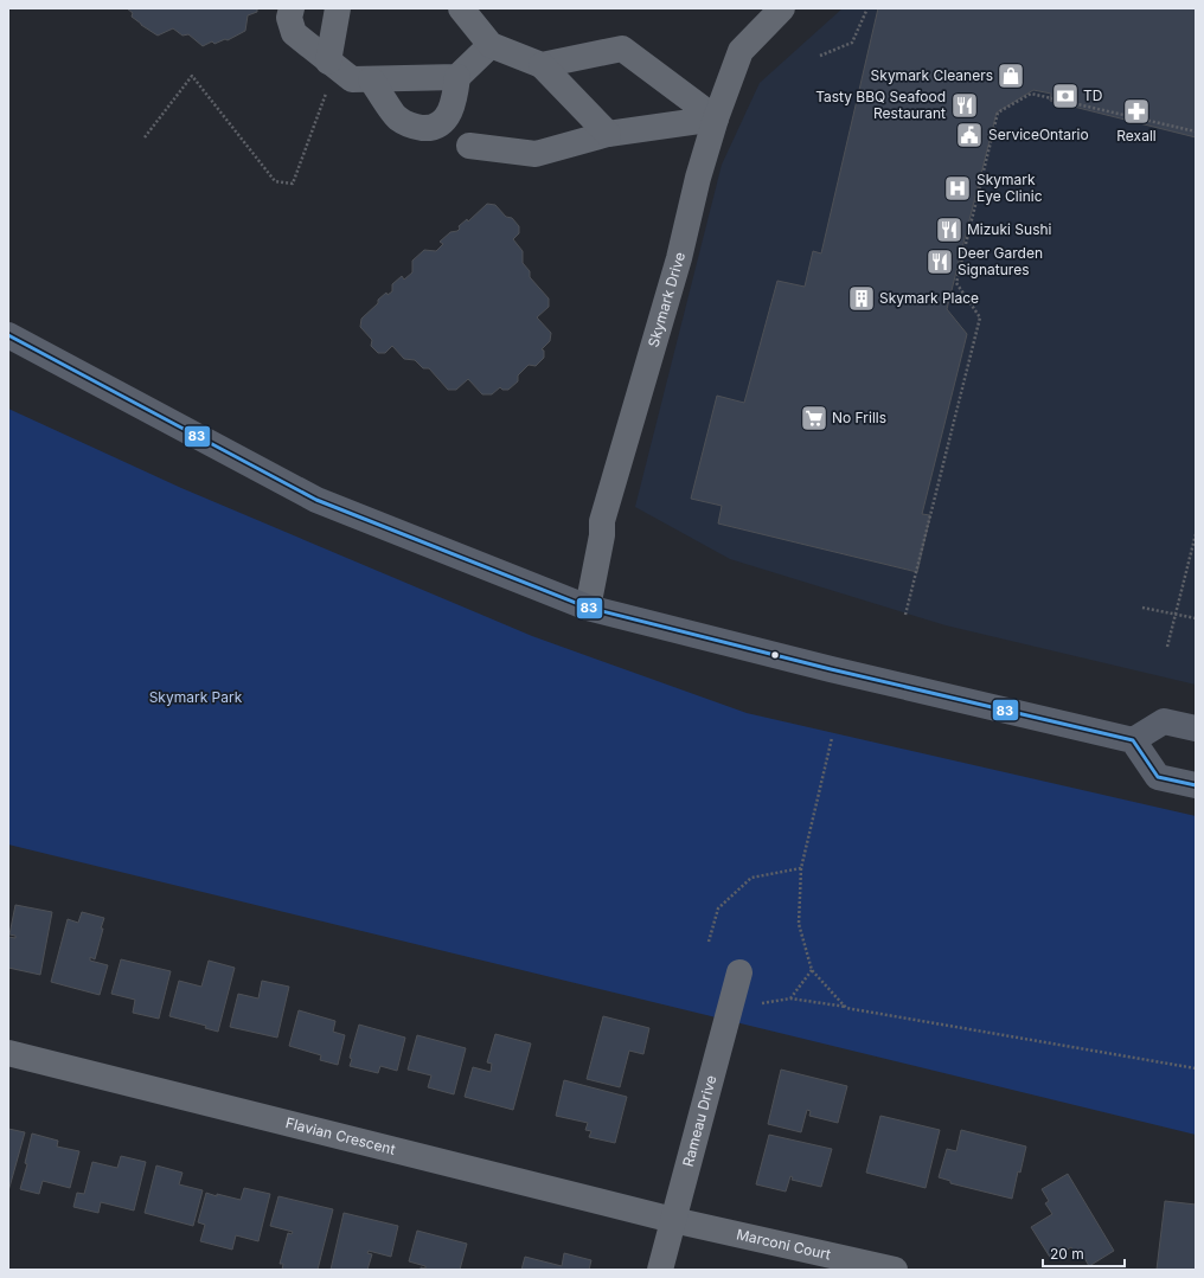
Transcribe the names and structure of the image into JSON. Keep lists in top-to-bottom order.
{
  "streets": {
    "street": [
      "Skymark Drive",
      "Rameau Drive",
      "Flavian Crescent",
      "Marconi Court"
    ]
  },
  "crossings": [
    ["Rameau Drive", "Flavian Crescent"],
    ["Rameau Drive", "Marconi Court"],
    ["Flavian Crescent", "Marconi Court"]
  ],
  "parks": ["Skymark Park"],
  "places": {
    "shop": ["Skymark Cleaners"],
    "bank": ["TD"],
    "restaurant": ["Tasty BBQ Seafood Restaurant", "Mizuki Sushi", "Deer Garden Signatures"],
    "pharmacy": ["Rexall"],
    "public building": ["ServiceOntario"],
    "hospital": ["Skymark Eye Clinic"],
    "building": ["Skymark Place"],
    "supermarket": ["No Frills"]
  },
  "lines": ["transit line 83"],
  "scale_bar": "20 m"
}
